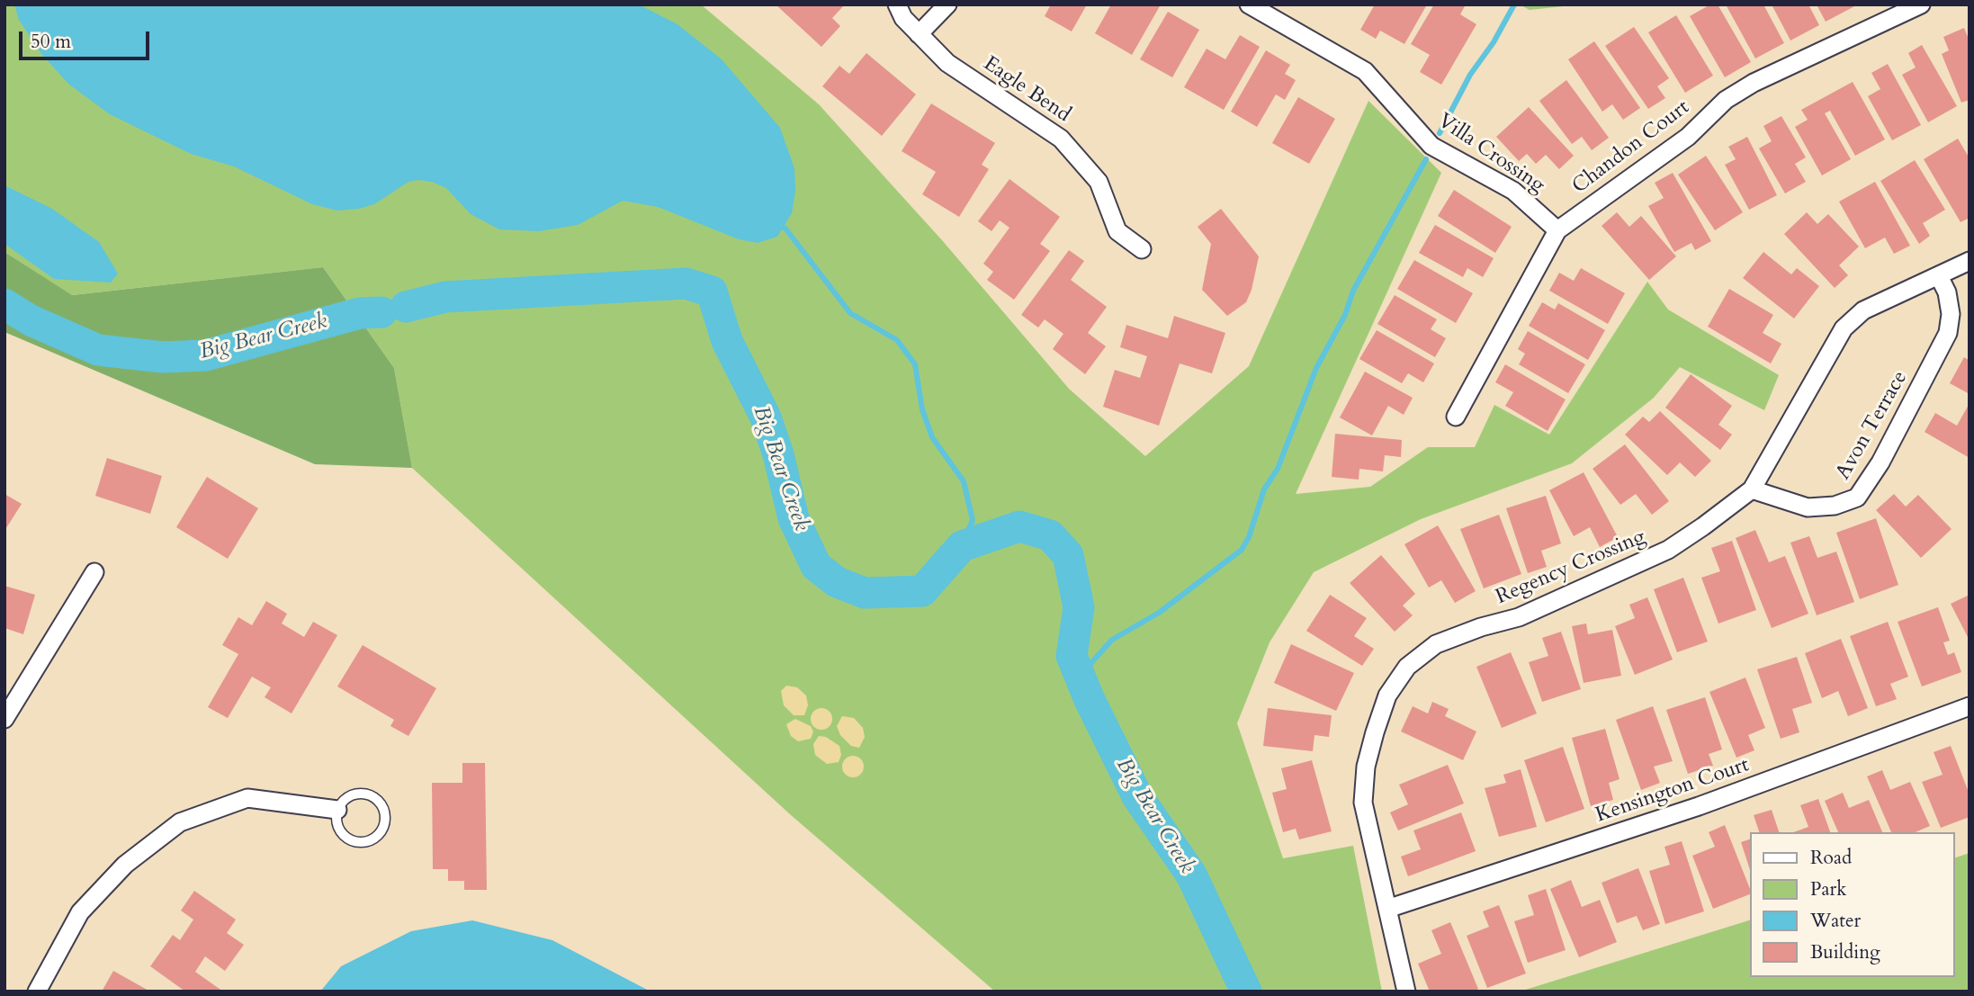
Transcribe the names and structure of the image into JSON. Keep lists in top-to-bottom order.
{
  "streets": {
    "street": [
      "Eagle Bend",
      "Chandon Court",
      "Villa Crossing",
      "Avon Terrace",
      "Regency Crossing",
      "Kensington Court"
    ]
  },
  "crossings": [
    ["Chandon Court", "Villa Crossing"],
    ["Avon Terrace", "Regency Crossing"],
    ["Regency Crossing", "Kensington Court"]
  ],
  "water": ["Big Bear Creek"],
  "legend": [
    "Road",
    "Park",
    "Water",
    "Building"
  ],
  "scale_bar": "50 m"
}
